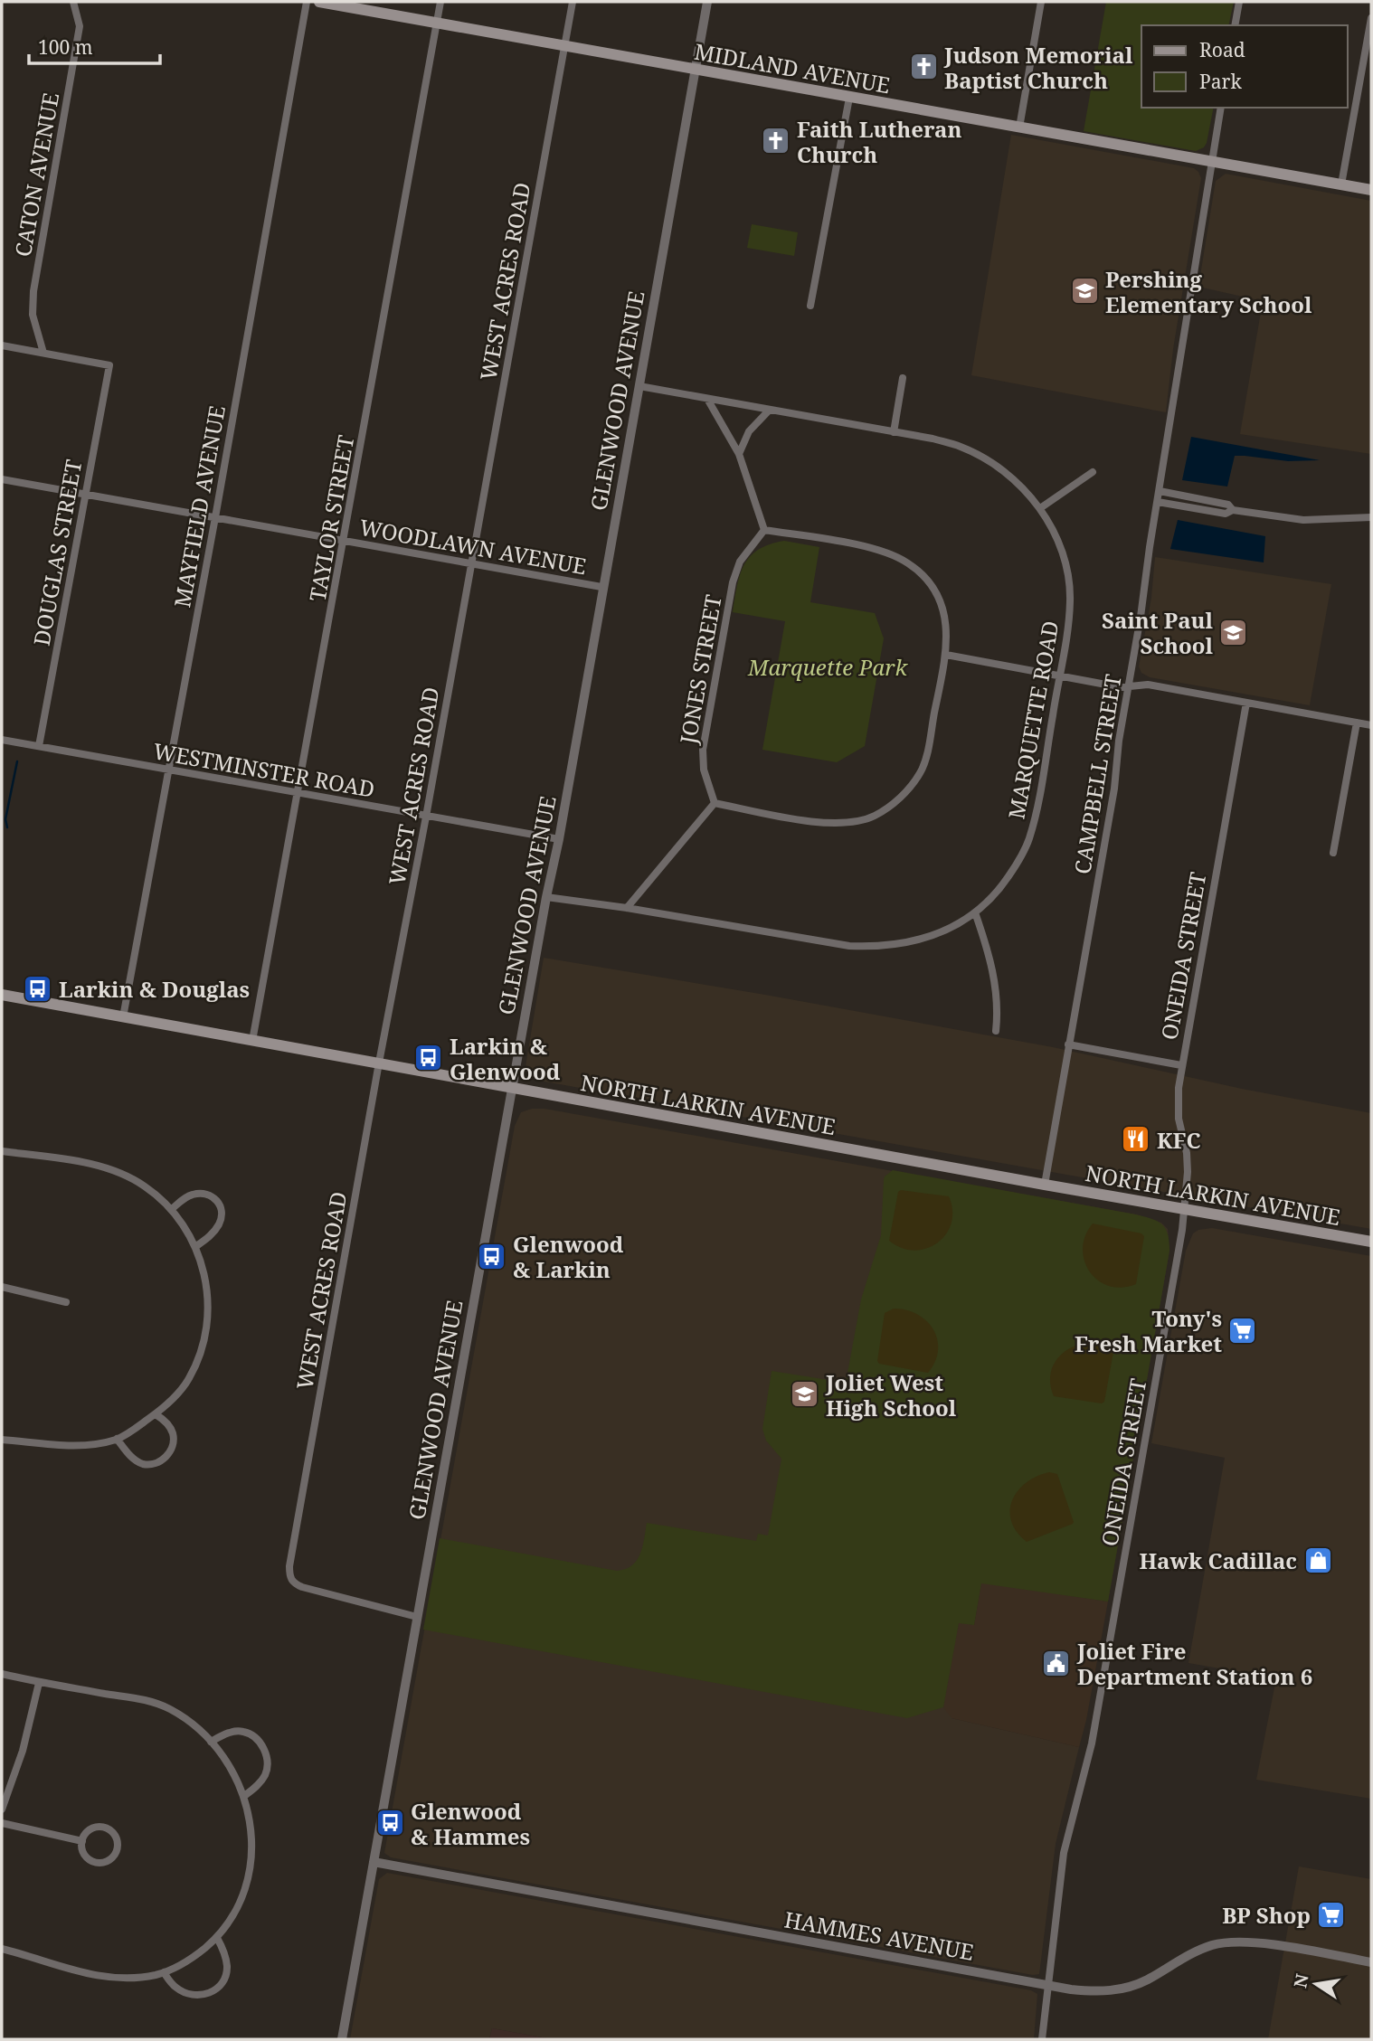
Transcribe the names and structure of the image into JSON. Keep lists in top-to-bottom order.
{
  "streets": {
    "main road": ["MIDLAND AVENUE", "NORTH LARKIN AVENUE"],
    "street": [
      "CATON AVENUE",
      "WEST ACRES ROAD",
      "GLENWOOD AVENUE",
      "MAYFIELD AVENUE",
      "TAYLOR STREET",
      "WOODLAWN AVENUE",
      "DOUGLAS STREET",
      "JONES STREET",
      "MARQUETTE ROAD",
      "WESTMINSTER ROAD",
      "CAMPBELL STREET",
      "ONEIDA STREET",
      "HAMMES AVENUE"
    ]
  },
  "crossings": [
    ["MIDLAND AVENUE", "WEST ACRES ROAD"],
    ["MIDLAND AVENUE", "GLENWOOD AVENUE"],
    ["MIDLAND AVENUE", "TAYLOR STREET"],
    ["MIDLAND AVENUE", "CAMPBELL STREET"],
    ["CATON AVENUE", "DOUGLAS STREET"],
    ["WEST ACRES ROAD", "GLENWOOD AVENUE"],
    ["WEST ACRES ROAD", "WOODLAWN AVENUE"],
    ["WEST ACRES ROAD", "WESTMINSTER ROAD"],
    ["WEST ACRES ROAD", "NORTH LARKIN AVENUE"],
    ["GLENWOOD AVENUE", "WOODLAWN AVENUE"],
    ["GLENWOOD AVENUE", "MARQUETTE ROAD"],
    ["GLENWOOD AVENUE", "WESTMINSTER ROAD"],
    ["GLENWOOD AVENUE", "NORTH LARKIN AVENUE"],
    ["GLENWOOD AVENUE", "HAMMES AVENUE"],
    ["MAYFIELD AVENUE", "WOODLAWN AVENUE"],
    ["MAYFIELD AVENUE", "WESTMINSTER ROAD"],
    ["MAYFIELD AVENUE", "NORTH LARKIN AVENUE"],
    ["TAYLOR STREET", "WOODLAWN AVENUE"],
    ["TAYLOR STREET", "WESTMINSTER ROAD"],
    ["TAYLOR STREET", "NORTH LARKIN AVENUE"],
    ["WOODLAWN AVENUE", "DOUGLAS STREET"],
    ["DOUGLAS STREET", "WESTMINSTER ROAD"],
    ["CAMPBELL STREET", "NORTH LARKIN AVENUE"],
    ["ONEIDA STREET", "NORTH LARKIN AVENUE"],
    ["ONEIDA STREET", "HAMMES AVENUE"]
  ],
  "parks": ["Marquette Park"],
  "places": {
    "church": ["Judson Memorial Baptist Church", "Faith Lutheran Church"],
    "school or university": ["Pershing Elementary School", "Saint Paul School", "Joliet West High School"],
    "bus stop": [
      "Larkin & Douglas",
      "Larkin & Glenwood",
      "Glenwood & Larkin",
      "Glenwood & Hammes"
    ],
    "restaurant": ["KFC"],
    "supermarket": ["Tony's Fresh Market", "BP Shop"],
    "shop": ["Hawk Cadillac"],
    "public building": ["Joliet Fire Department Station 6"]
  },
  "legend": ["Road", "Park"],
  "scale_bar": "100 m",
  "north": "left"
}
